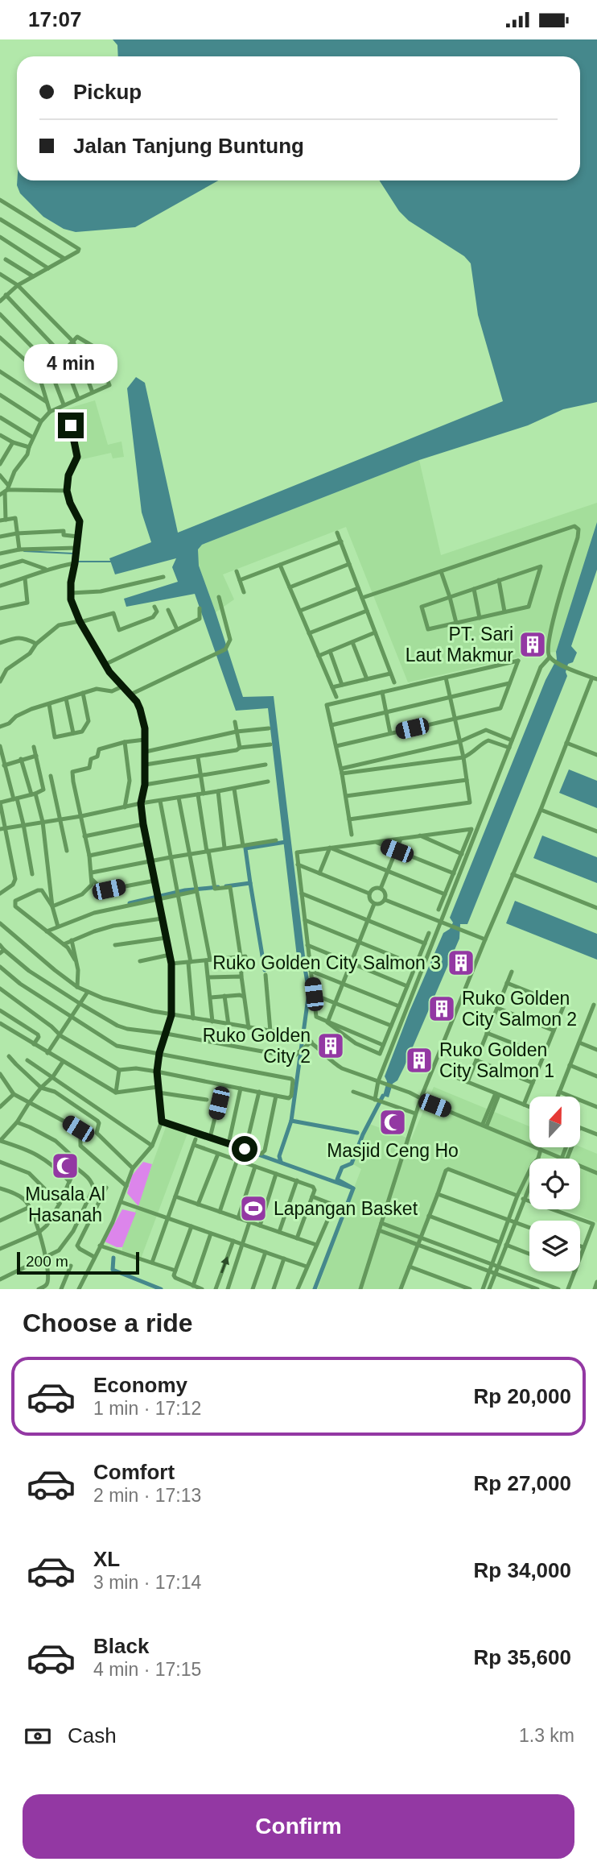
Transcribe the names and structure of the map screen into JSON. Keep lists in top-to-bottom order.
{
  "places": {
    "building": [
      "PT. Sari Laut Makmur",
      "Ruko Golden City Salmon 3",
      "Ruko Golden City Salmon 2",
      "Ruko Golden City 2",
      "Ruko Golden City Salmon 1"
    ],
    "mosque": ["Masjid Ceng Ho", "Musala Al Hasanah"],
    "sports": ["Lapangan Basket"]
  },
  "scale_bar": "200 m",
  "north": "top",
  "page": {
    "status": "17:07",
    "banner": ["Pickup", "Jalan Tanjung Buntung"],
    "bubble": "4 min",
    "scale": "200 m",
    "heading": "Choose a ride",
    "list": [
      {
        "name": "Economy",
        "note": "1 min · 17:12",
        "value": "Rp 20,000"
      },
      {
        "name": "Comfort",
        "note": "2 min · 17:13",
        "value": "Rp 27,000"
      },
      {
        "name": "XL",
        "note": "3 min · 17:14",
        "value": "Rp 34,000"
      },
      {
        "name": "Black",
        "note": "4 min · 17:15",
        "value": "Rp 35,600"
      }
    ],
    "pay": ["Cash", "1.3 km"],
    "buttons": "Confirm"
  }
}
